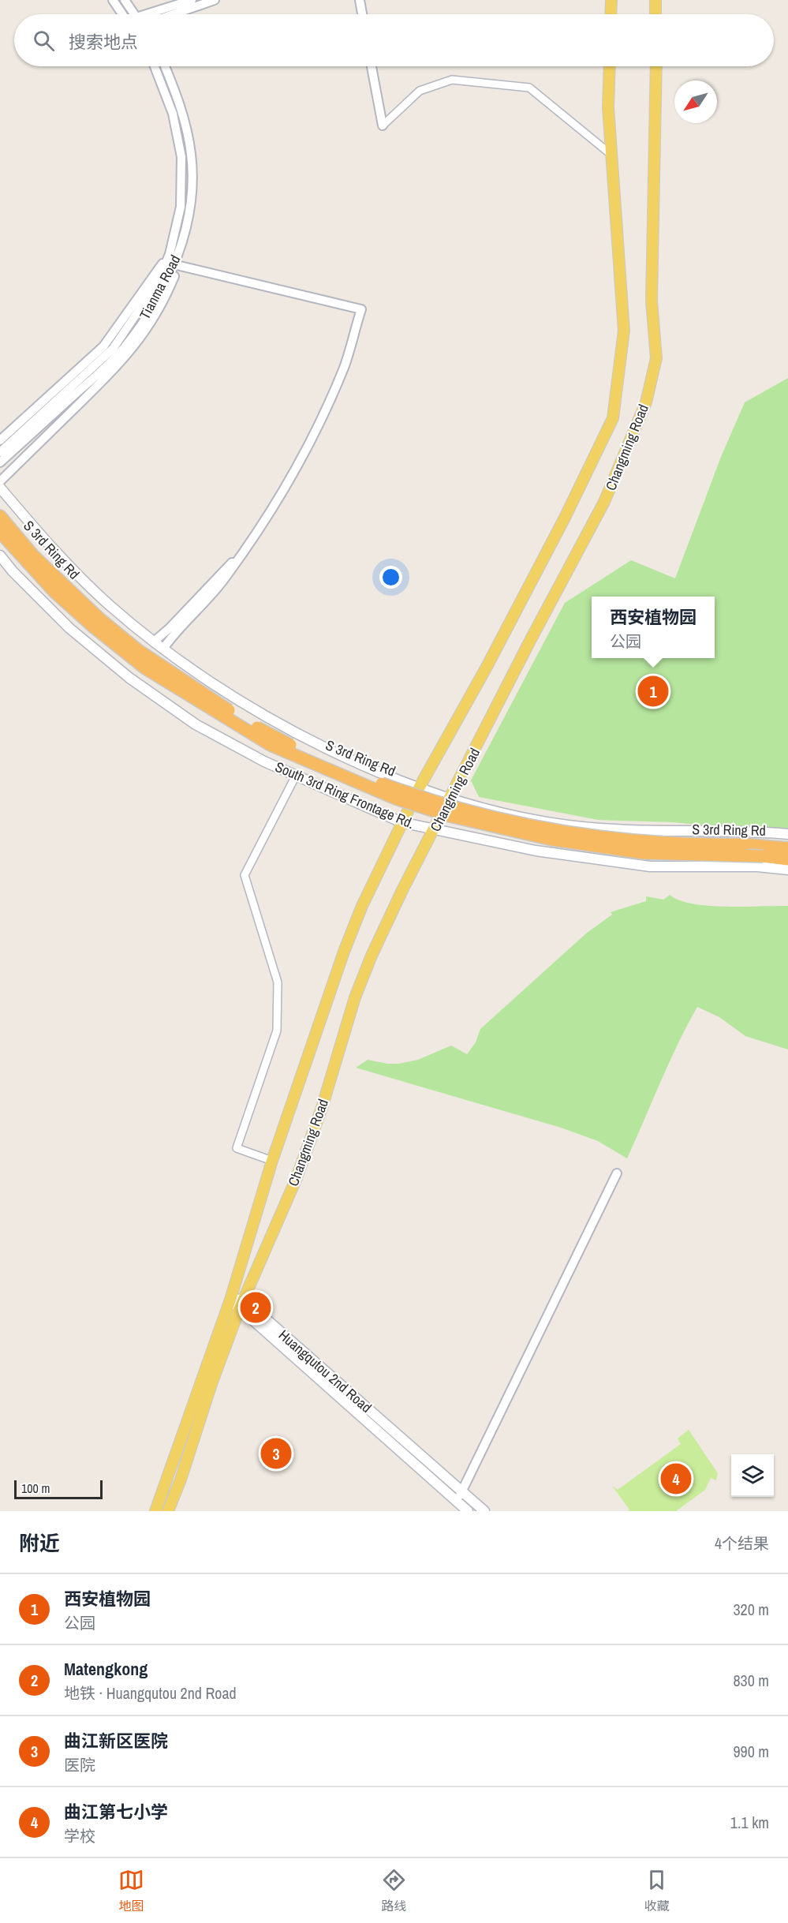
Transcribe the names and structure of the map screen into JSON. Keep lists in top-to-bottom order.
{
  "streets": {
    "highway": ["S 3rd Ring Rd"],
    "main road": ["Changming Road", "South 3rd Ring Frontage Rd.", "Huangqutou 2nd Road"],
    "street": ["Tianma Road"]
  },
  "crossings": [
    ["Changming Road", "South 3rd Ring Frontage Rd."],
    ["Changming Road", "Huangqutou 2nd Road"]
  ],
  "scale_bar": "100 m",
  "north": "bottom left",
  "page": {
    "search": "搜索地点",
    "popup": ["西安植物园", "公园"],
    "pins": [
      "1",
      "2",
      "3",
      "4"
    ],
    "scale": "100 m",
    "heading": ["附近", "4个结果"],
    "list": [
      {
        "mark": "1",
        "name": "西安植物园",
        "note": "公园",
        "value": "320 m"
      },
      {
        "mark": "2",
        "name": "Matengkong",
        "note": "地铁 · Huangqutou 2nd Road",
        "value": "830 m"
      },
      {
        "mark": "3",
        "name": "曲江新区医院",
        "note": "医院",
        "value": "990 m"
      },
      {
        "mark": "4",
        "name": "曲江第七小学",
        "note": "学校",
        "value": "1.1 km"
      }
    ],
    "nav": ["地图", "路线", "收藏"]
  }
}
